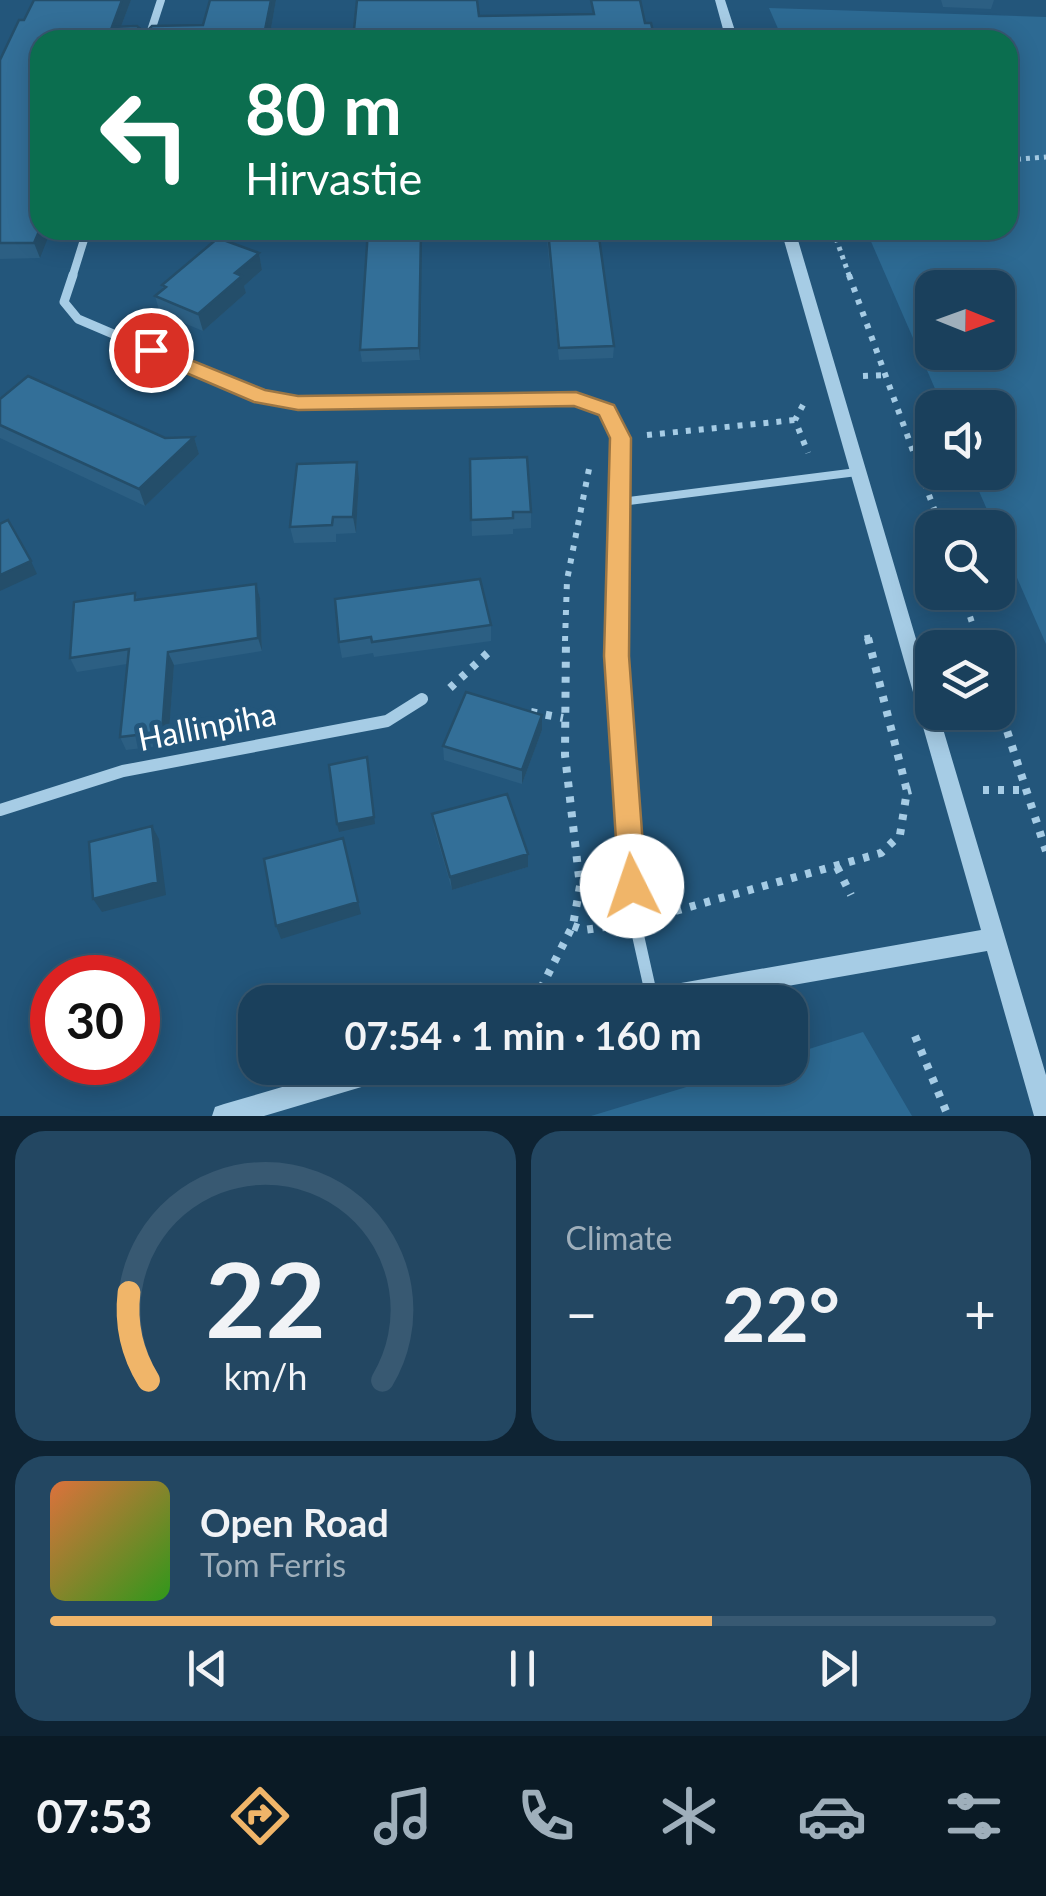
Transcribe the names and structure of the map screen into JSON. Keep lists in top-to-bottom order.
{
  "streets": {
    "street": ["Hallinpiha"]
  },
  "north": "right",
  "page": {
    "turn": ["80 m", "Hirvastie"],
    "limit": "30",
    "trip": "07:54 · 1 min · 160 m",
    "tile": "Climate",
    "heat": ["−", "22°", "+"],
    "song": ["Open Road", "Tom Ferris"],
    "tabs": "07:53",
    "gauge": ["22", "km/h"]
  }
}
